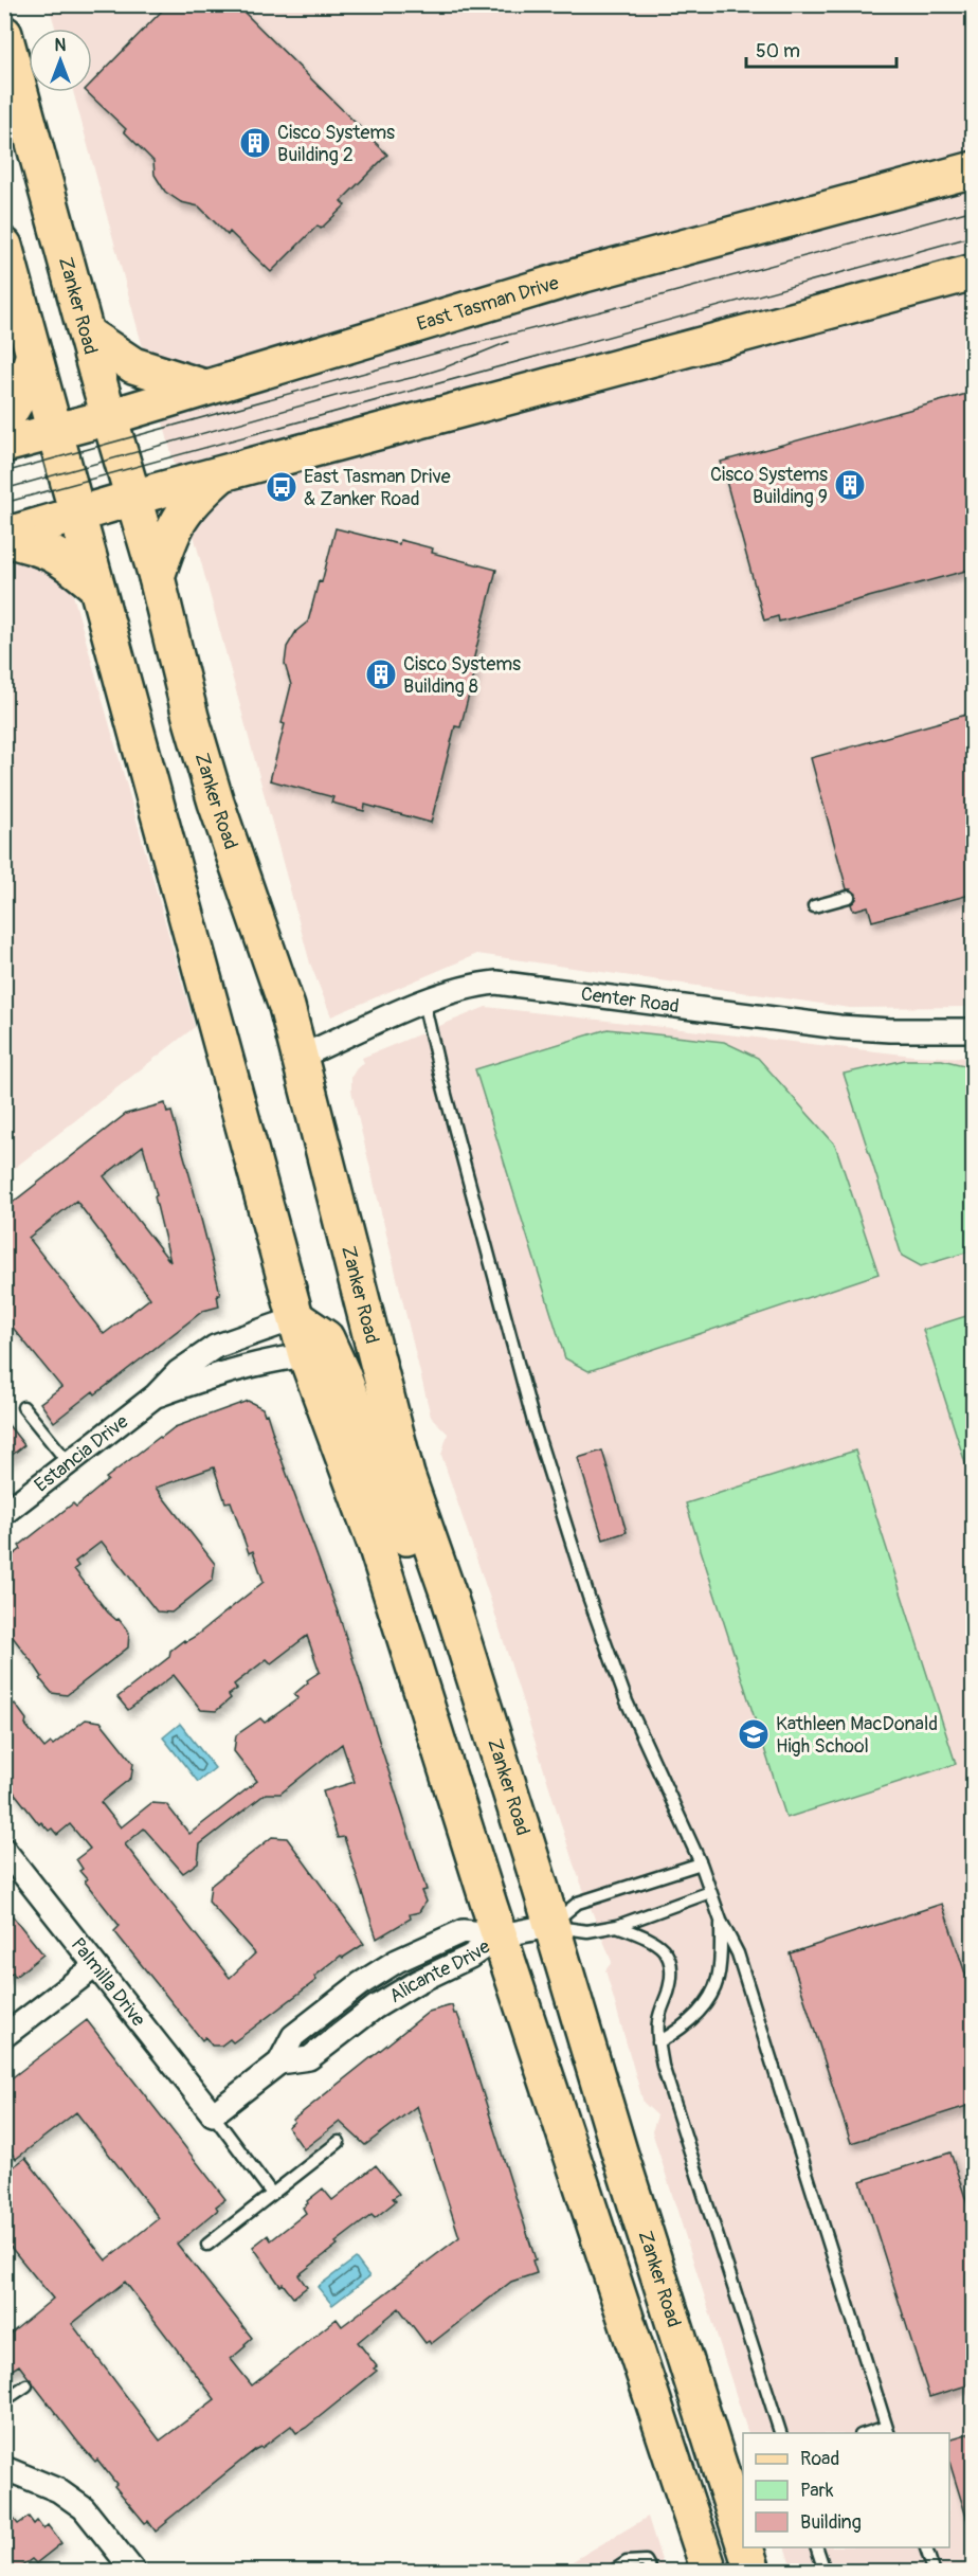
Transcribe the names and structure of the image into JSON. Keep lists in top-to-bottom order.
{
  "streets": {
    "main road": ["East Tasman Drive", "Zanker Road"],
    "street": [
      "Center Road",
      "Estancia Drive",
      "Alicante Drive",
      "Palmilla Drive"
    ]
  },
  "crossings": [
    ["East Tasman Drive", "Zanker Road"],
    ["Zanker Road", "Center Road"],
    ["Alicante Drive", "Palmilla Drive"]
  ],
  "places": {
    "building": ["Cisco Systems Building 2", "Cisco Systems Building 9", "Cisco Systems Building 8"],
    "bus stop": ["East Tasman Drive & Zanker Road"],
    "school or university": ["Kathleen MacDonald High School"]
  },
  "legend": ["Road", "Park", "Building"],
  "scale_bar": "50 m",
  "north": "top"
}
